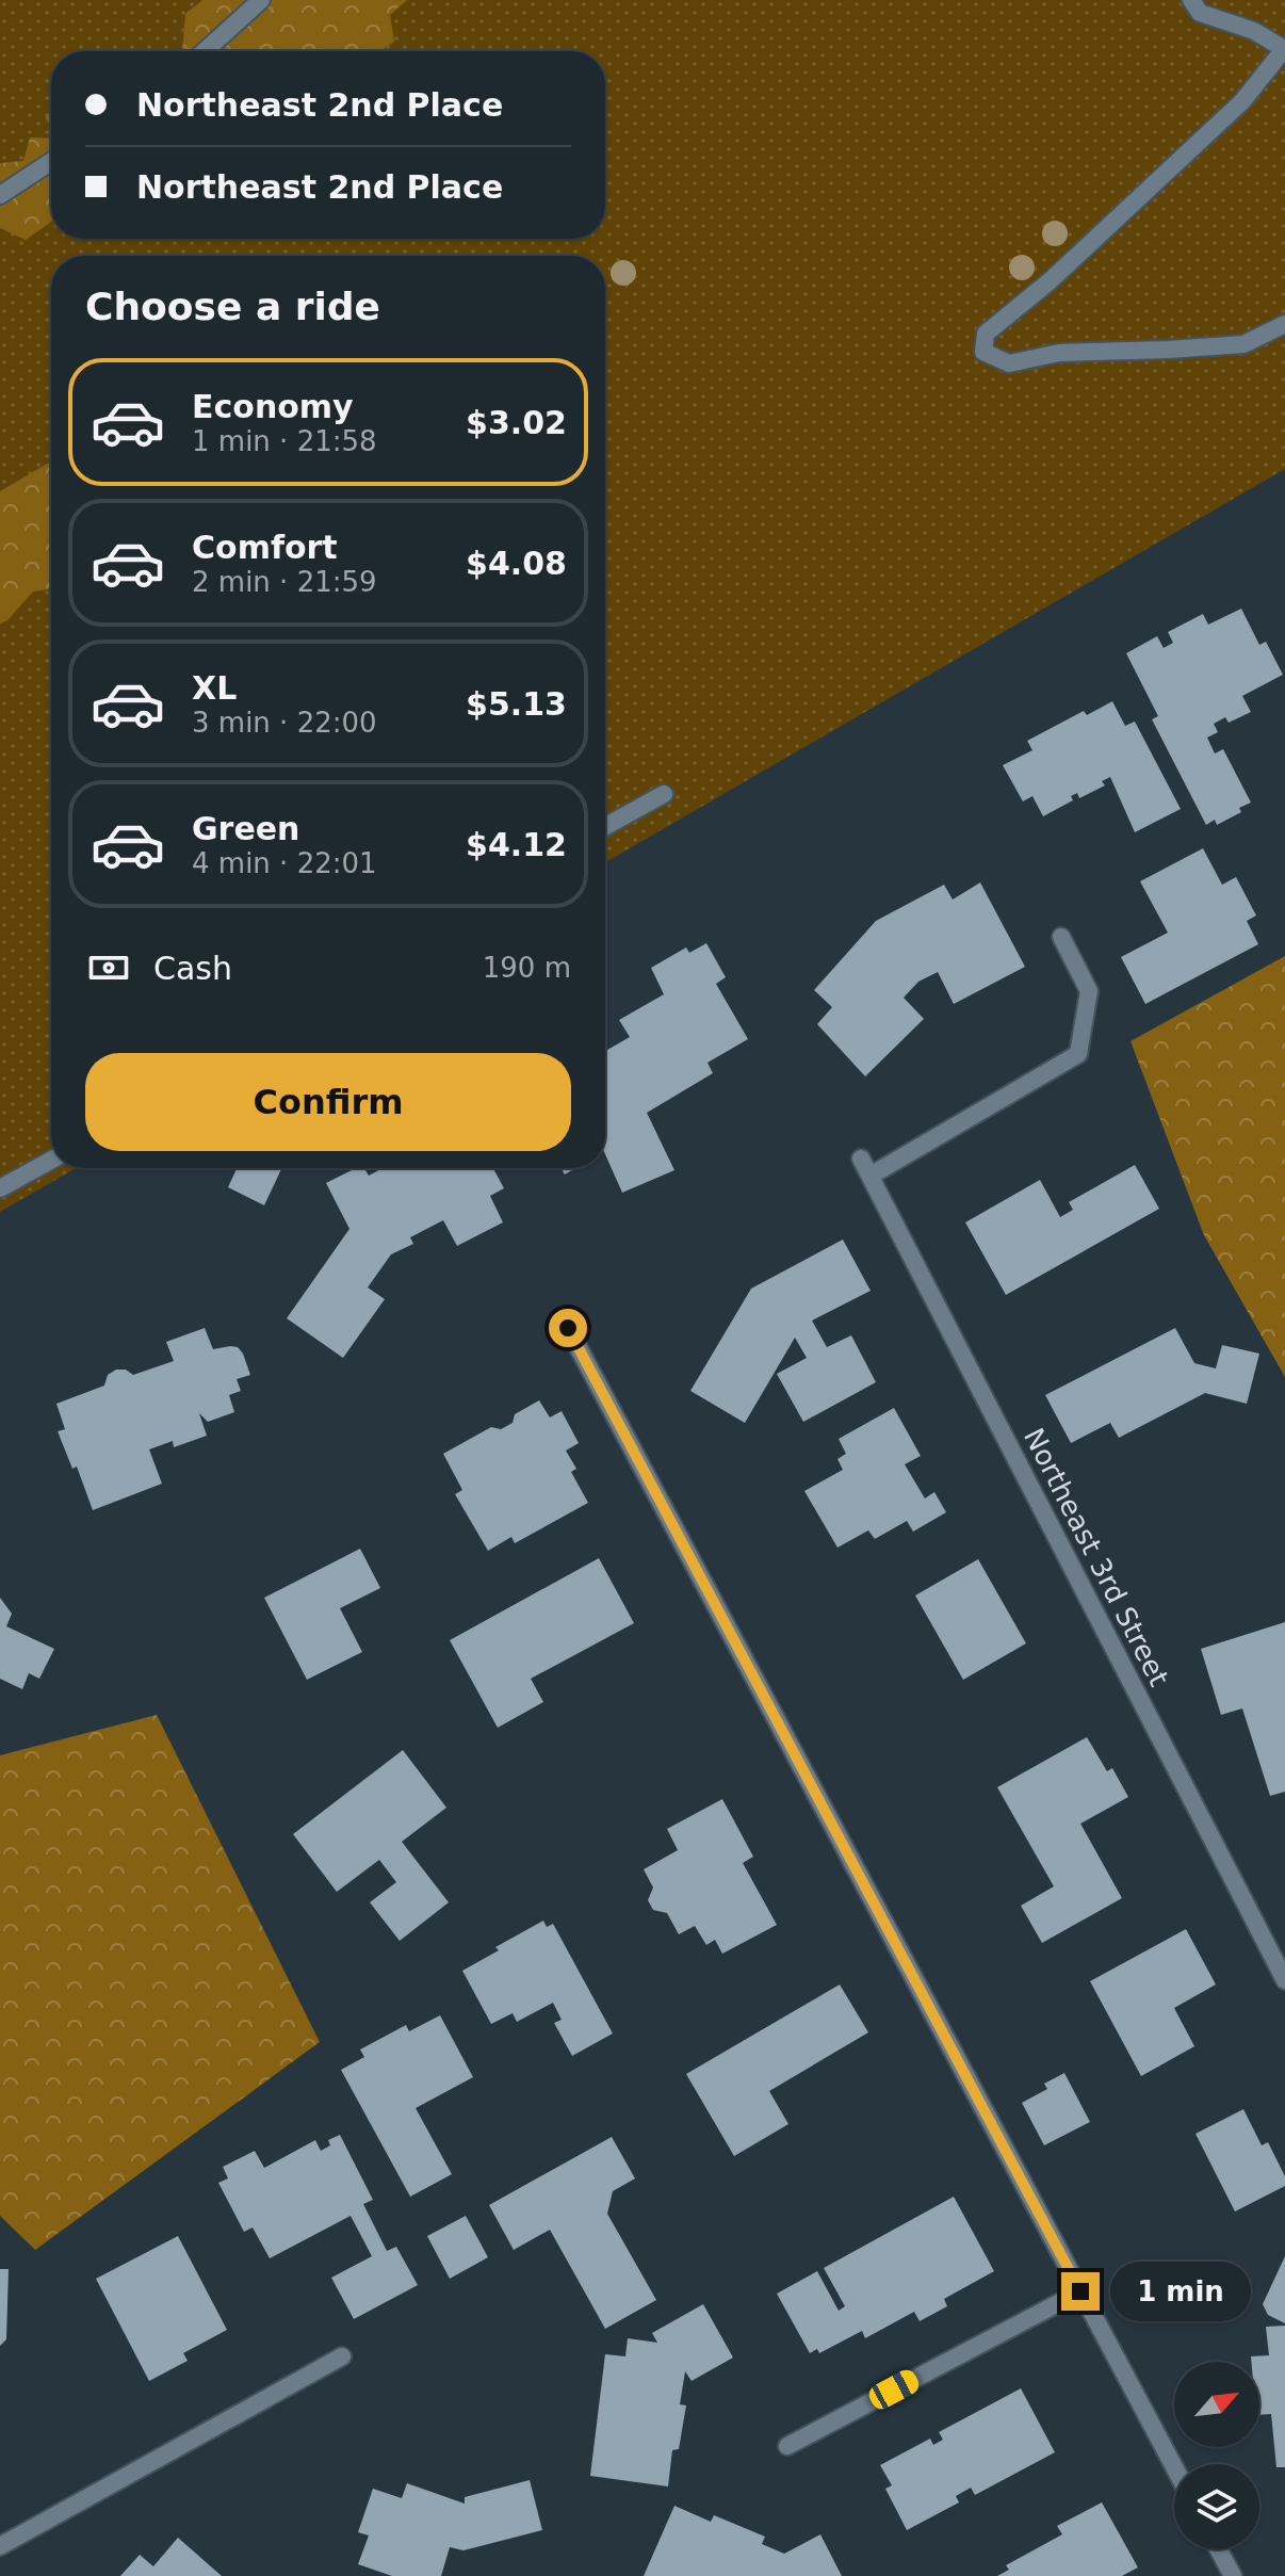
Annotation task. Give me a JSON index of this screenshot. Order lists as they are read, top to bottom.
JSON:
{
  "streets": {
    "street": ["Northeast 3rd Street"]
  },
  "north": "top right",
  "page": {
    "banner": ["Northeast 2nd Place", "Northeast 2nd Place"],
    "heading": "Choose a ride",
    "list": [
      {
        "name": "Economy",
        "note": "1 min · 21:58",
        "value": "$3.02"
      },
      {
        "name": "Comfort",
        "note": "2 min · 21:59",
        "value": "$4.08"
      },
      {
        "name": "XL",
        "note": "3 min · 22:00",
        "value": "$5.13"
      },
      {
        "name": "Green",
        "note": "4 min · 22:01",
        "value": "$4.12"
      }
    ],
    "pay": ["Cash", "190 m"],
    "buttons": "Confirm",
    "bubble": "1 min"
  }
}
